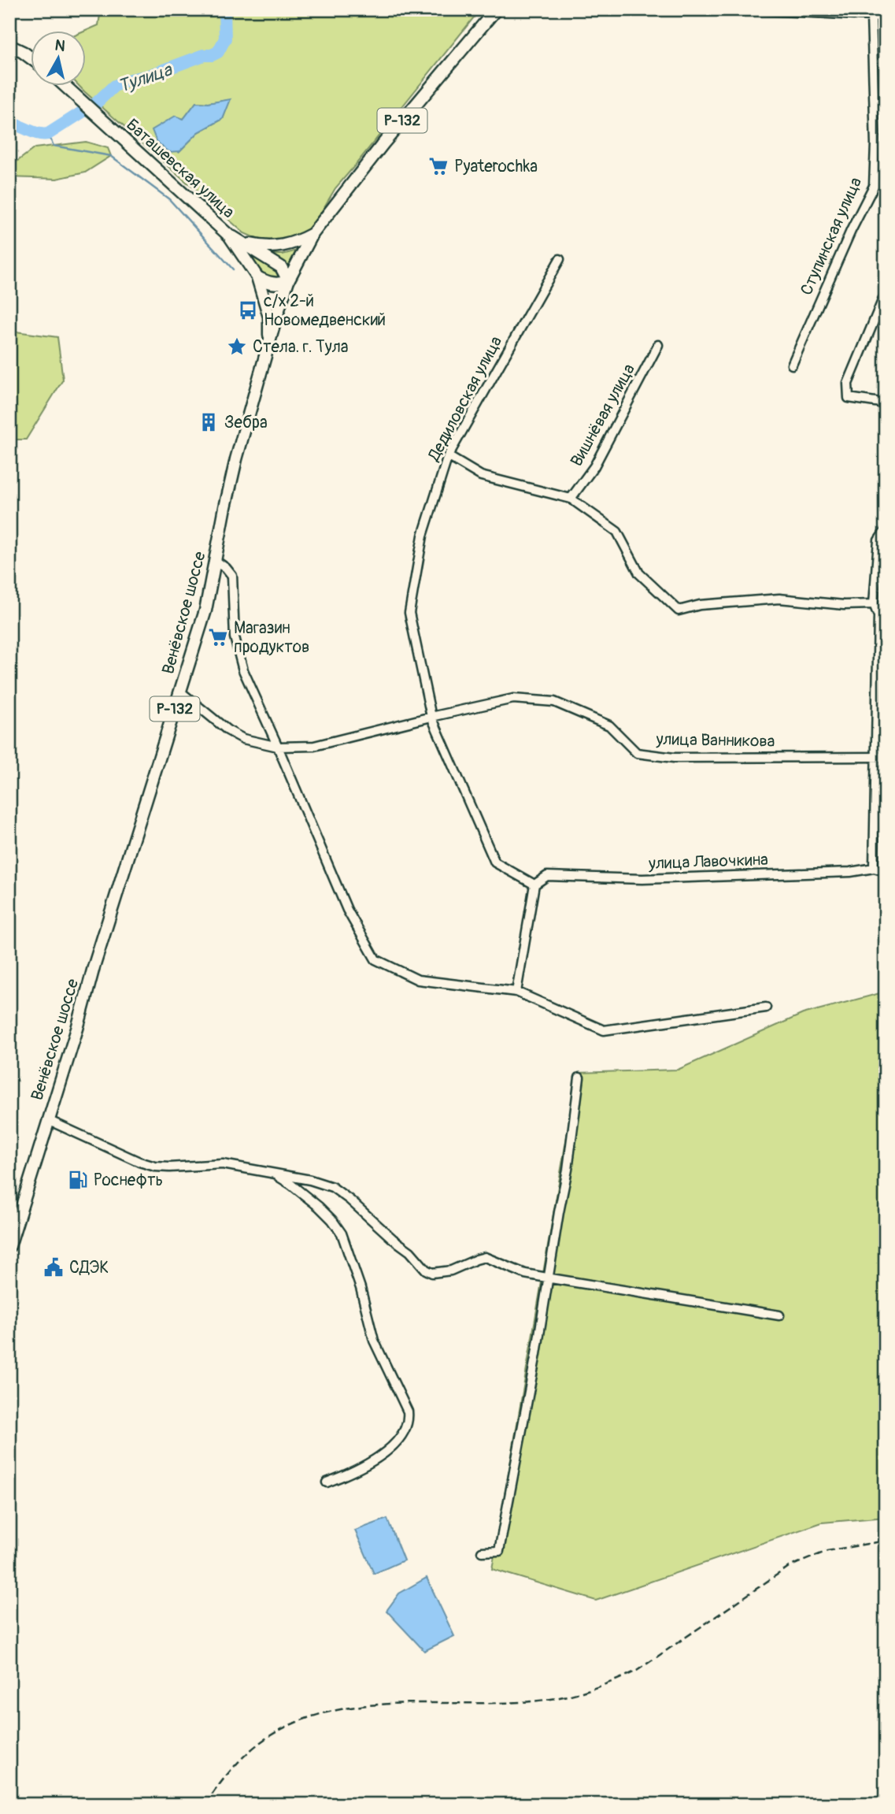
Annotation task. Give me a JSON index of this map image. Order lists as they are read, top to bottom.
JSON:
{
  "streets": {
    "main road": ["Р-132", "Баташевская улица", "Венёвское шоссе"],
    "street": [
      "Ступинская улица",
      "Дедиловская улица",
      "Вишнёвая улица",
      "улица Ванникова",
      "улица Лавочкина"
    ]
  },
  "crossings": [
    ["Дедиловская улица", "улица Ванникова"],
    ["Дедиловская улица", "улица Лавочкина"],
    ["Венёвское шоссе", "улица Ванникова"]
  ],
  "water": ["Тулица"],
  "places": {
    "supermarket": ["Pyaterochka", "Магазин продуктов"],
    "bus stop": ["с/х 2-й Новомедвенский"],
    "place": ["Стела. г. Тула"],
    "building": ["Зебра"],
    "fuel station": ["Роснефть"],
    "public building": ["СДЭК"]
  },
  "north": "top"
}
